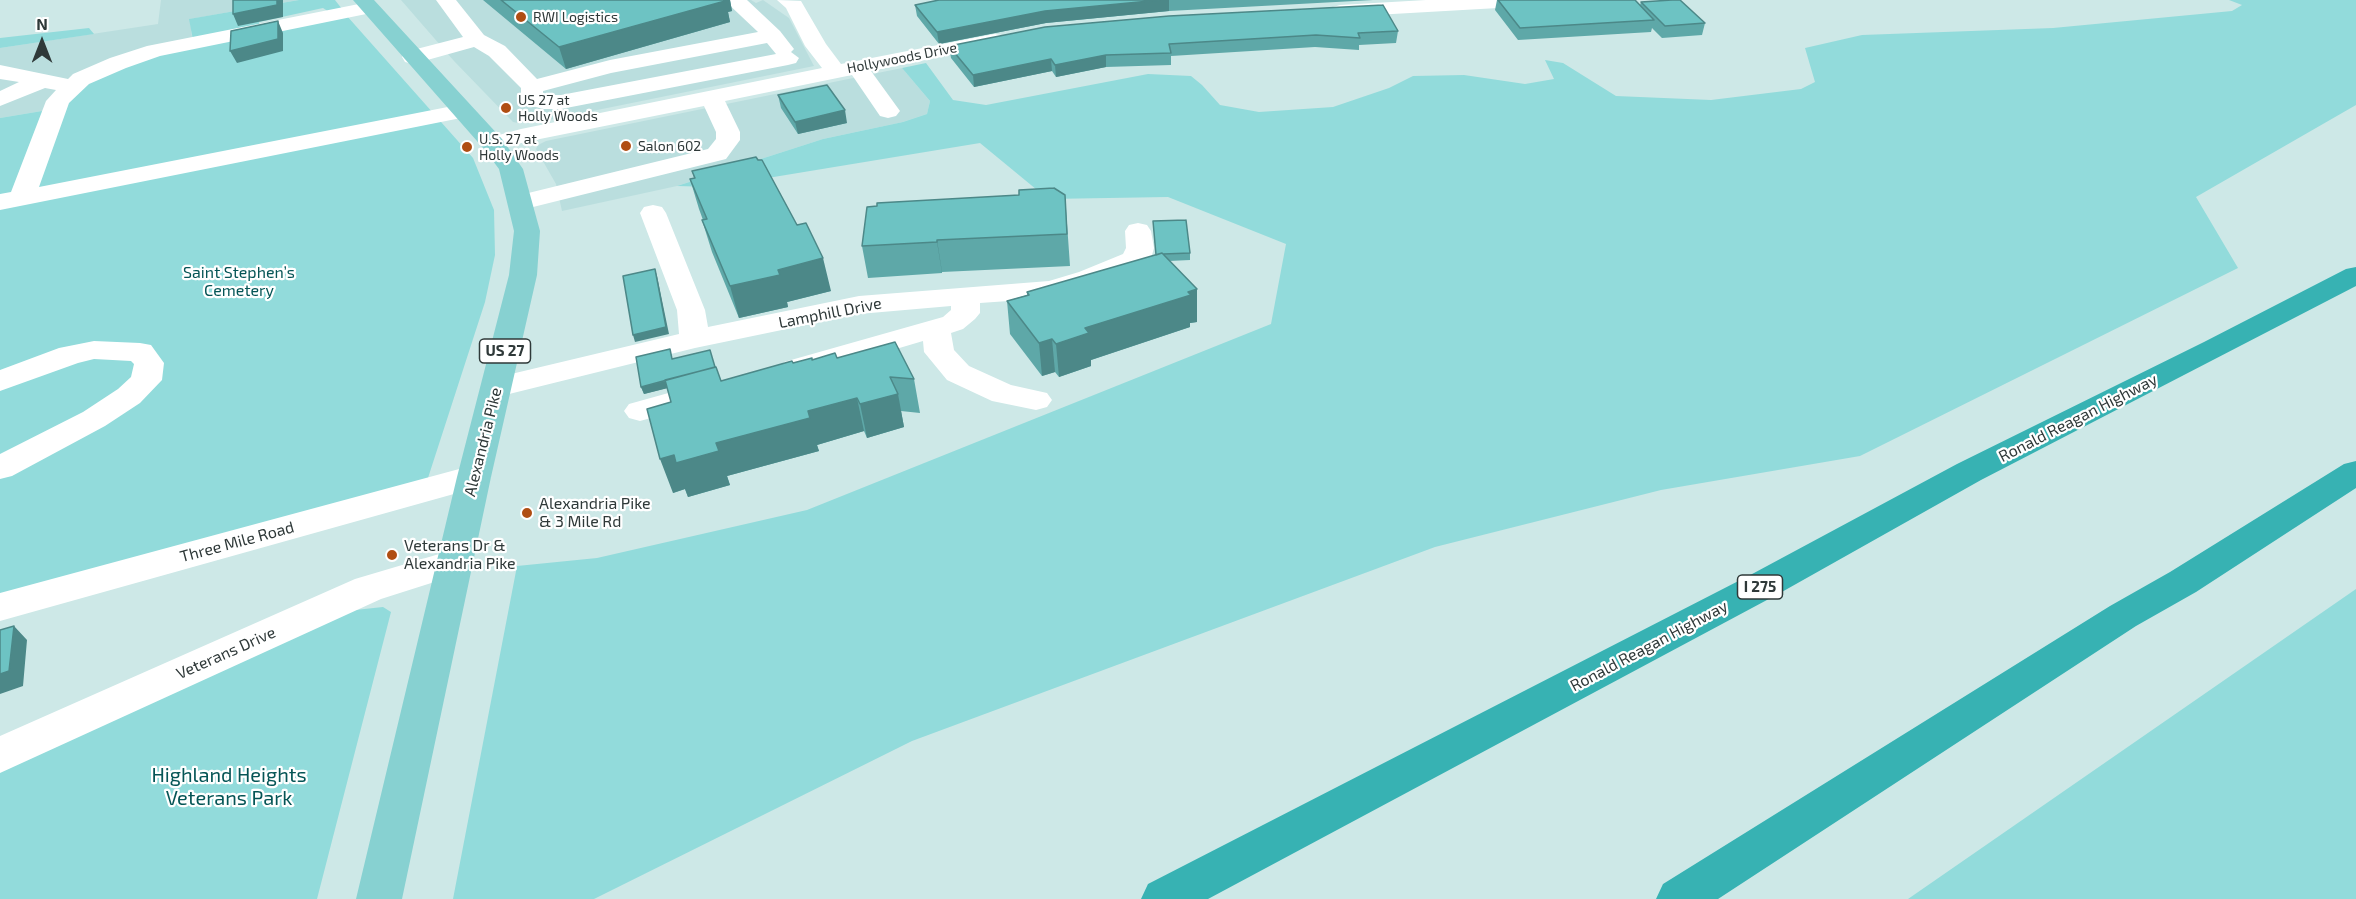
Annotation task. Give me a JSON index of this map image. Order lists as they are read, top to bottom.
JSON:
{
  "streets": {
    "highway": ["Ronald Reagan Highway", "I 275"],
    "main road": ["US 27", "Alexandria Pike"],
    "street": [
      "Hollywoods Drive",
      "Lamphill Drive",
      "Three Mile Road",
      "Veterans Drive"
    ]
  },
  "crossings": [
    ["Hollywoods Drive", "Alexandria Pike"],
    ["Lamphill Drive", "Alexandria Pike"],
    ["Alexandria Pike", "Three Mile Road"],
    ["Alexandria Pike", "Veterans Drive"]
  ],
  "parks": ["Saint Stephen’s Cemetery", "Highland Heights Veterans Park"],
  "places": [
    "RWI Logistics",
    "US 27 at Holly Woods",
    "Salon 602",
    "U.S. 27 at Holly Woods",
    "Alexandria Pike & 3 Mile Rd",
    "Veterans Dr & Alexandria Pike"
  ],
  "north": "top"
}
